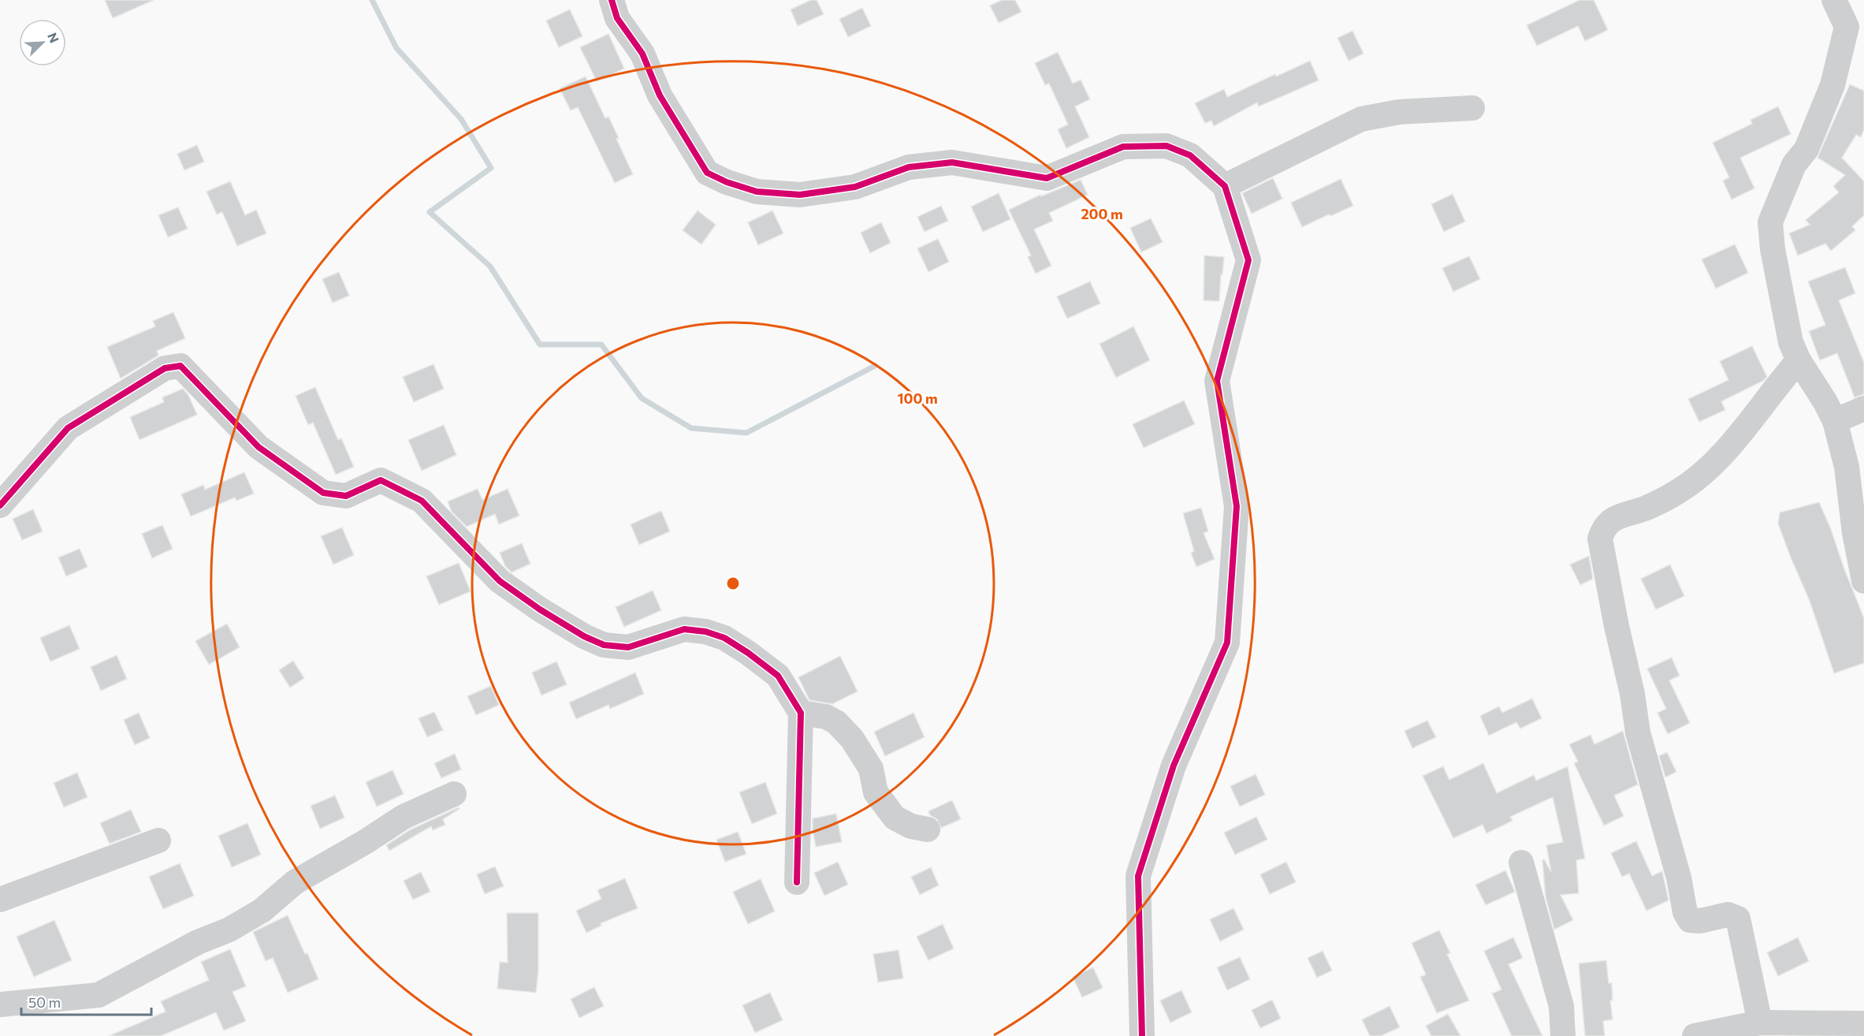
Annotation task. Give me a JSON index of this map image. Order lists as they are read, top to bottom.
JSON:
{
  "scale_bar": "50 m",
  "north": "top right",
  "rings": ["200 m", "100 m"]
}
